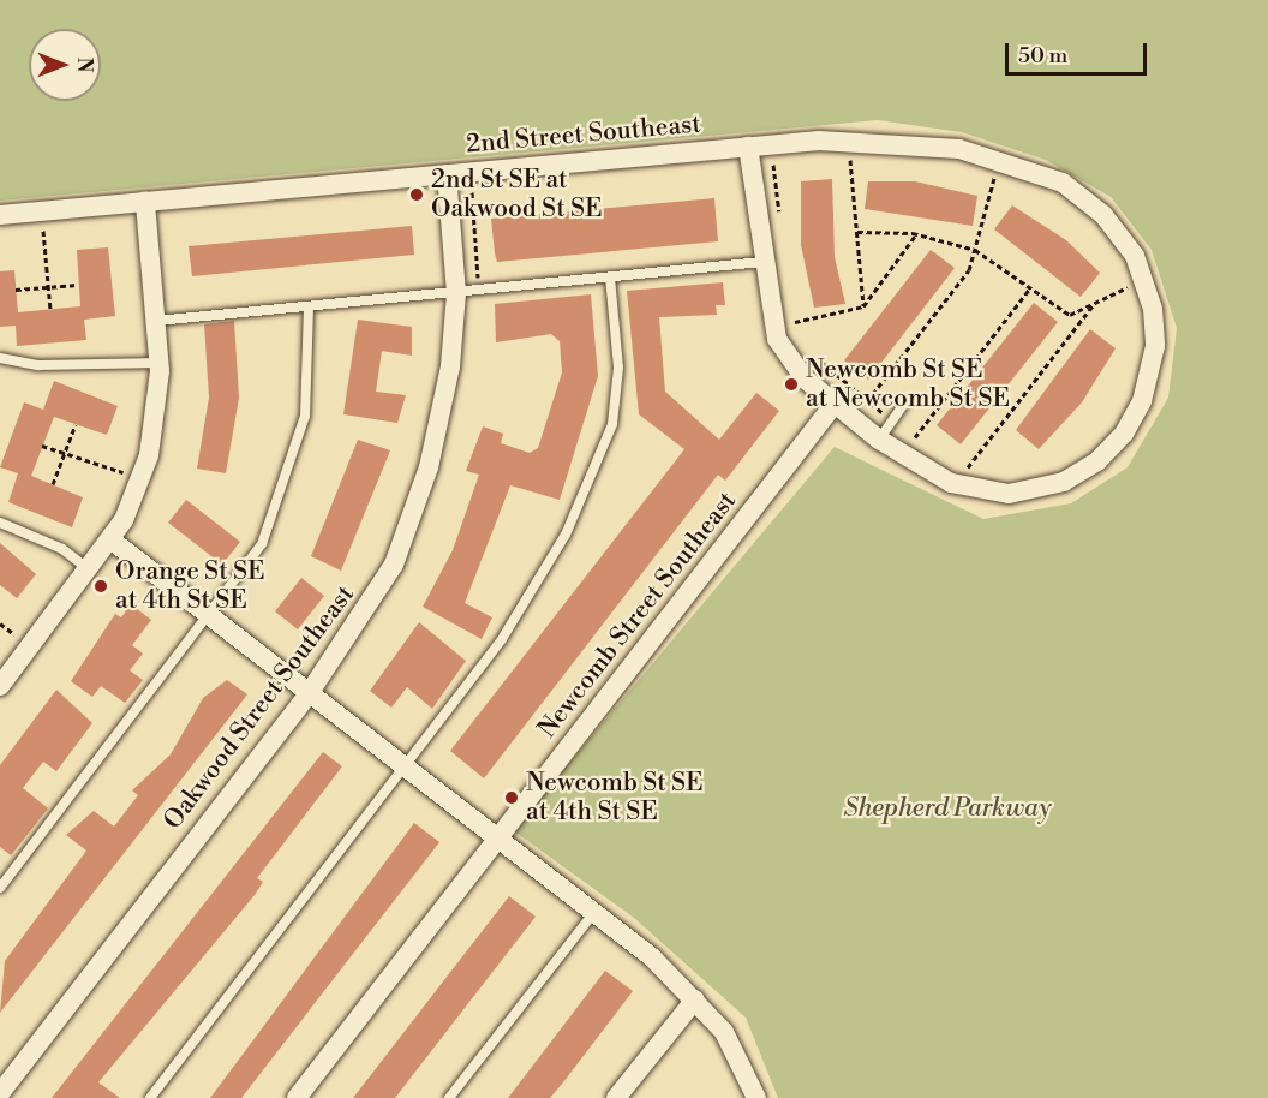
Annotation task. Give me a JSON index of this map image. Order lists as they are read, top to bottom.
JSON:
{
  "streets": {
    "street": ["2nd Street Southeast", "Newcomb Street Southeast", "Oakwood Street Southeast"]
  },
  "crossings": [
    ["2nd Street Southeast", "Oakwood Street Southeast"]
  ],
  "parks": ["Shepherd Parkway"],
  "places": [
    "2nd St SE at Oakwood St SE",
    "Newcomb St SE at Newcomb St SE",
    "Orange St SE at 4th St SE",
    "Newcomb St SE at 4th St SE"
  ],
  "scale_bar": "50 m",
  "north": "right"
}
